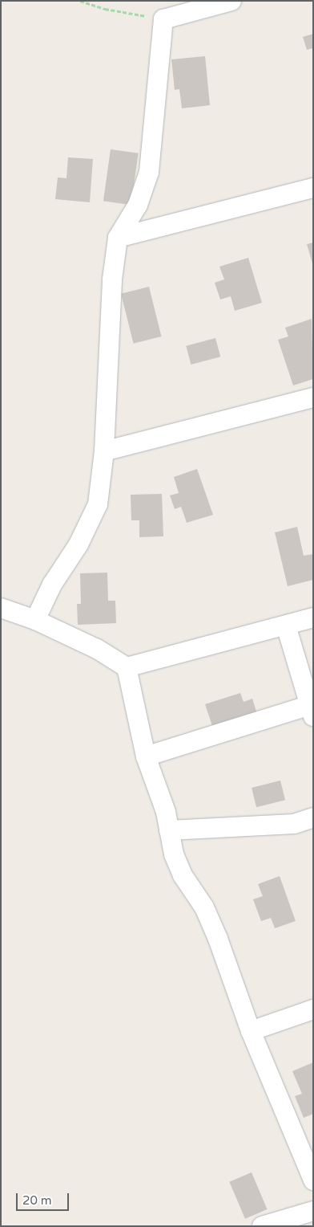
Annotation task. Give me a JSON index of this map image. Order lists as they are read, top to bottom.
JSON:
{
  "scale_bar": "20 m"
}
